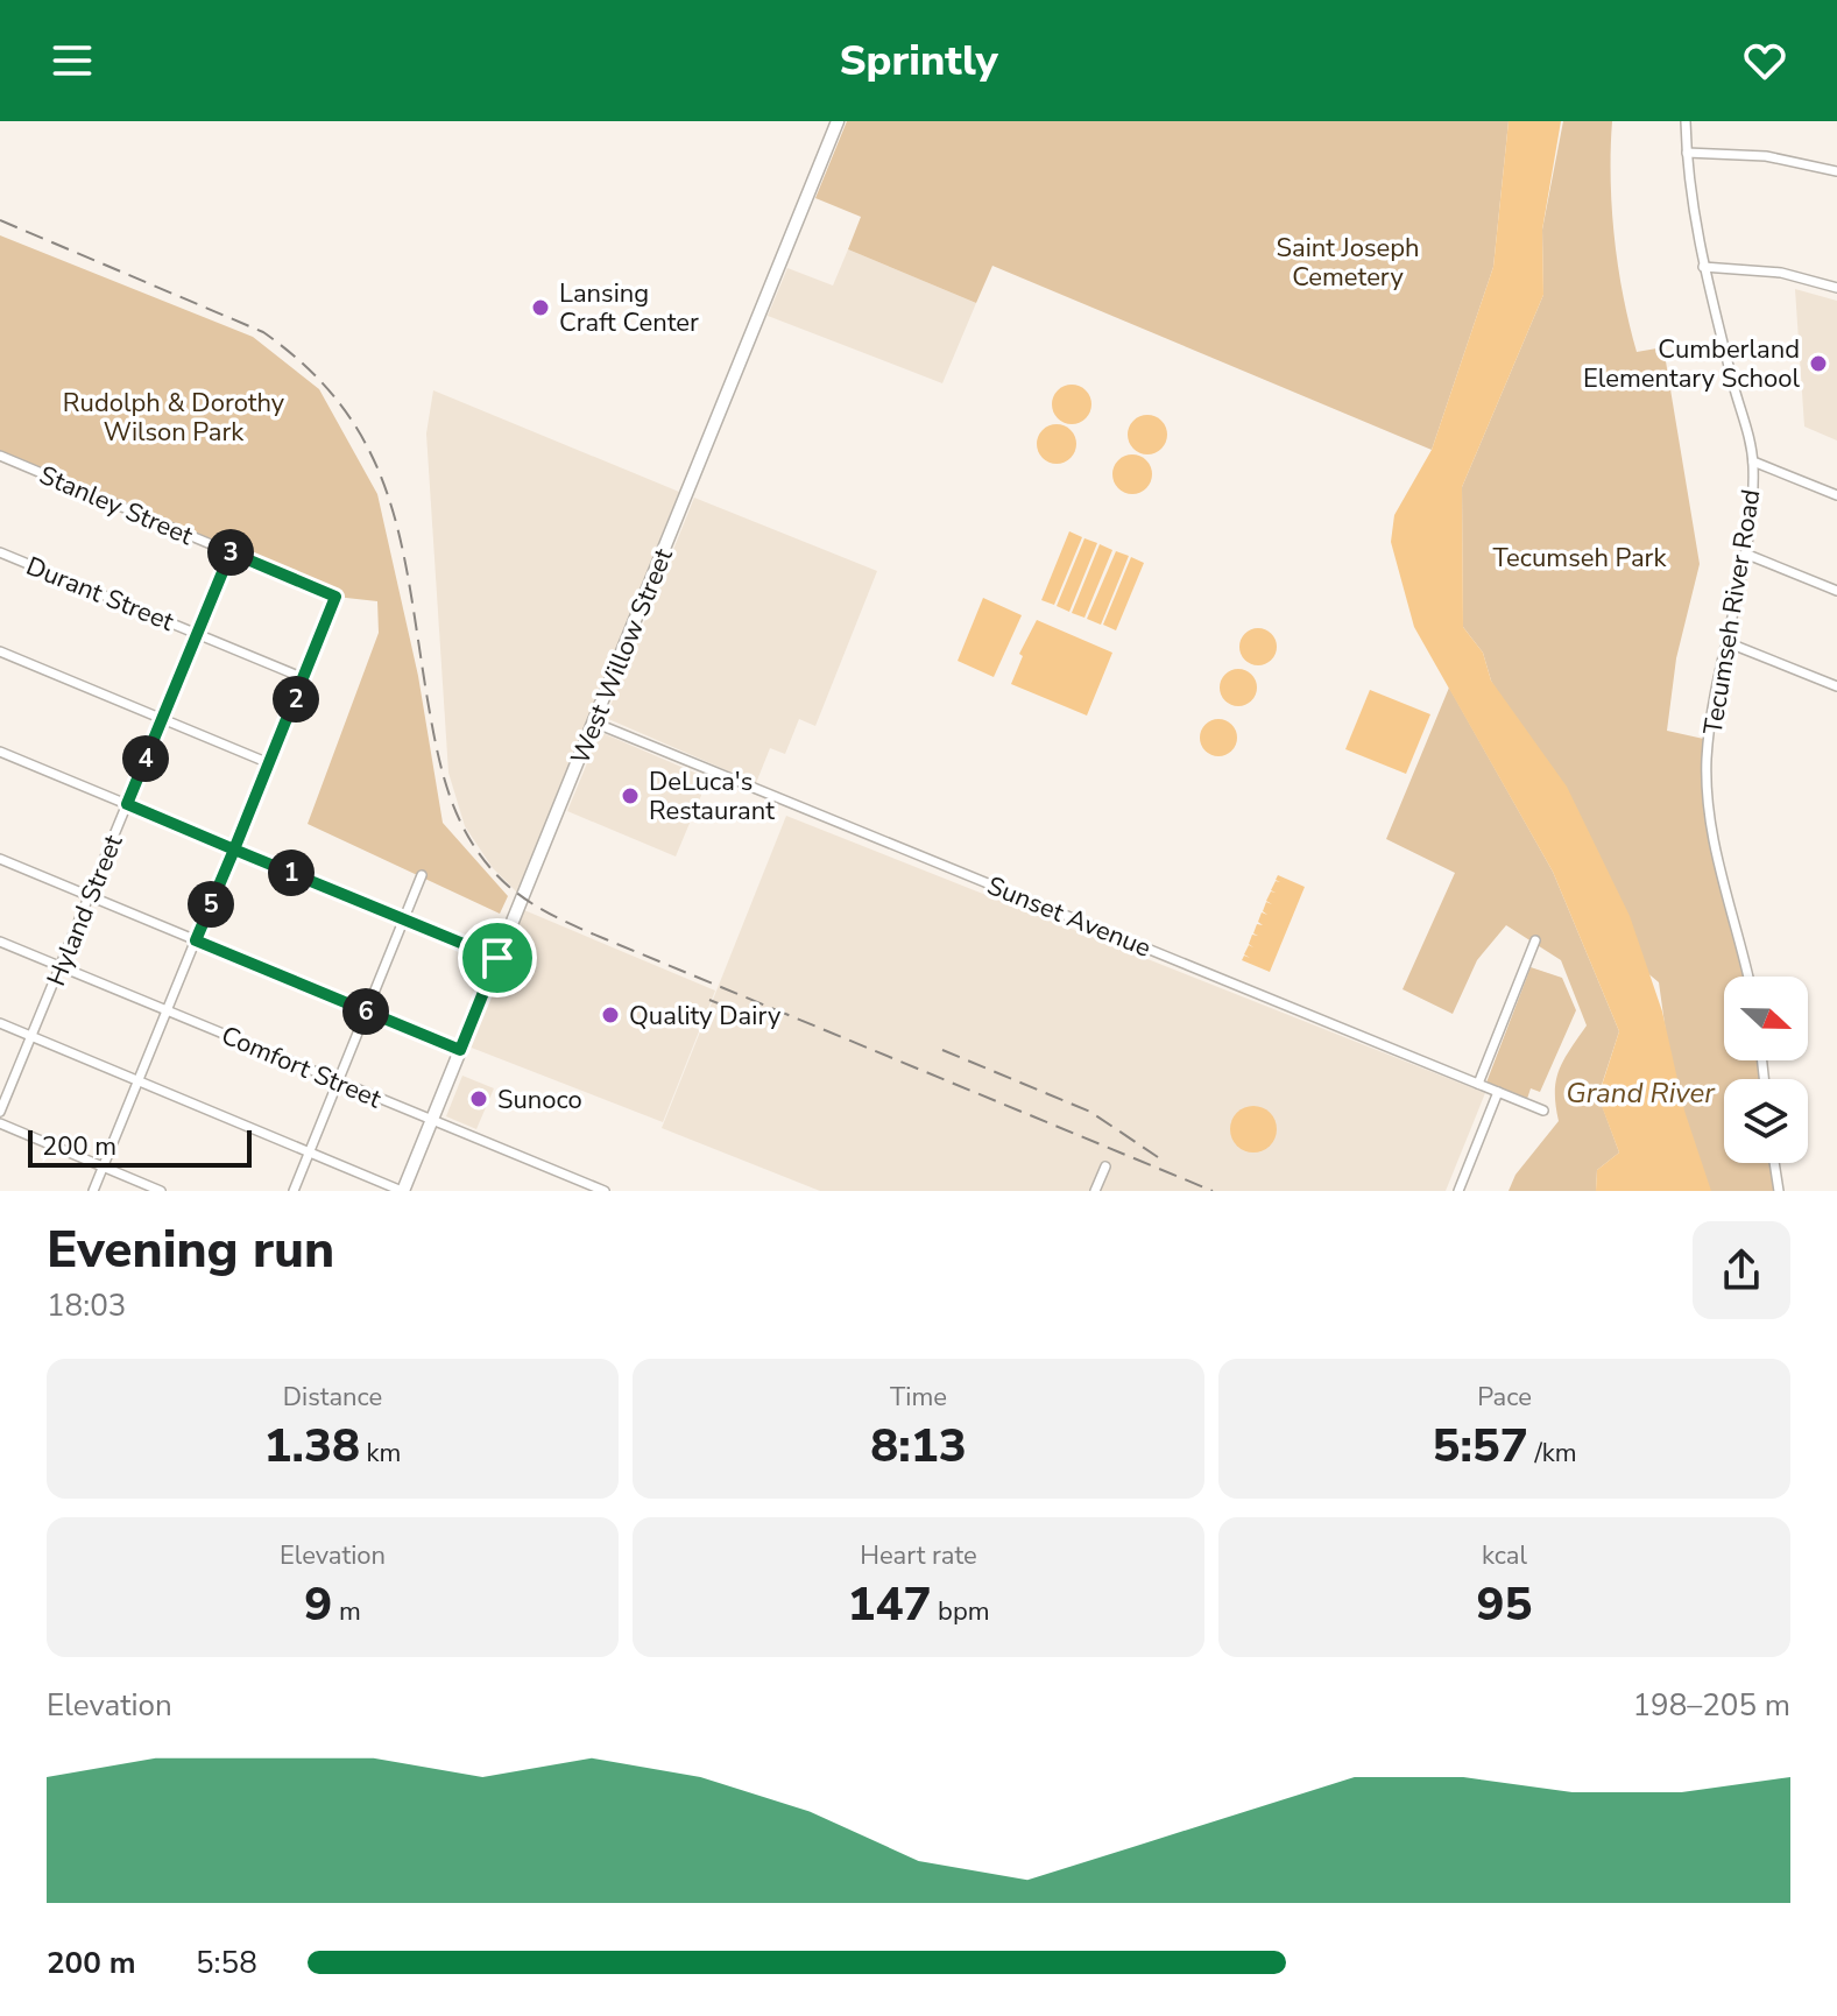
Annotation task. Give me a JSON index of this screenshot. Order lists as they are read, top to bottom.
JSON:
{
  "streets": {
    "street": [
      "Stanley Street",
      "Durant Street",
      "Tecumseh River Road",
      "West Willow Street",
      "Hyland Street",
      "Sunset Avenue",
      "Comfort Street"
    ]
  },
  "crossings": [
    ["Stanley Street", "Durant Street"],
    ["Stanley Street", "Hyland Street"],
    ["Durant Street", "Hyland Street"],
    ["West Willow Street", "Sunset Avenue"],
    ["West Willow Street", "Comfort Street"],
    ["Hyland Street", "Comfort Street"]
  ],
  "water": ["Grand River"],
  "parks": ["Saint Joseph Cemetery", "Rudolph & Dorothy Wilson Park", "Tecumseh Park"],
  "places": [
    "Lansing Craft Center",
    "Cumberland Elementary School",
    "DeLuca's Restaurant",
    "Quality Dairy",
    "Sunoco"
  ],
  "scale_bar": "200 m",
  "north": "right",
  "page": {
    "header": "Sprintly",
    "pins": [
      "3",
      "2",
      "4",
      "1",
      "5",
      "6"
    ],
    "scale": "200 m",
    "heading": ["Evening run", "18:03"],
    "stats": [
      ["Distance", "1.38 km"],
      ["Time", "8:13"],
      ["Pace", "5:57 /km"],
      ["Elevation", "9 m"],
      ["Heart rate", "147 bpm"],
      ["kcal", "95"]
    ],
    "chart": ["Elevation", "198–205 m"],
    "list": [
      {
        "name": "200 m",
        "note": "5:58"
      }
    ]
  }
}
